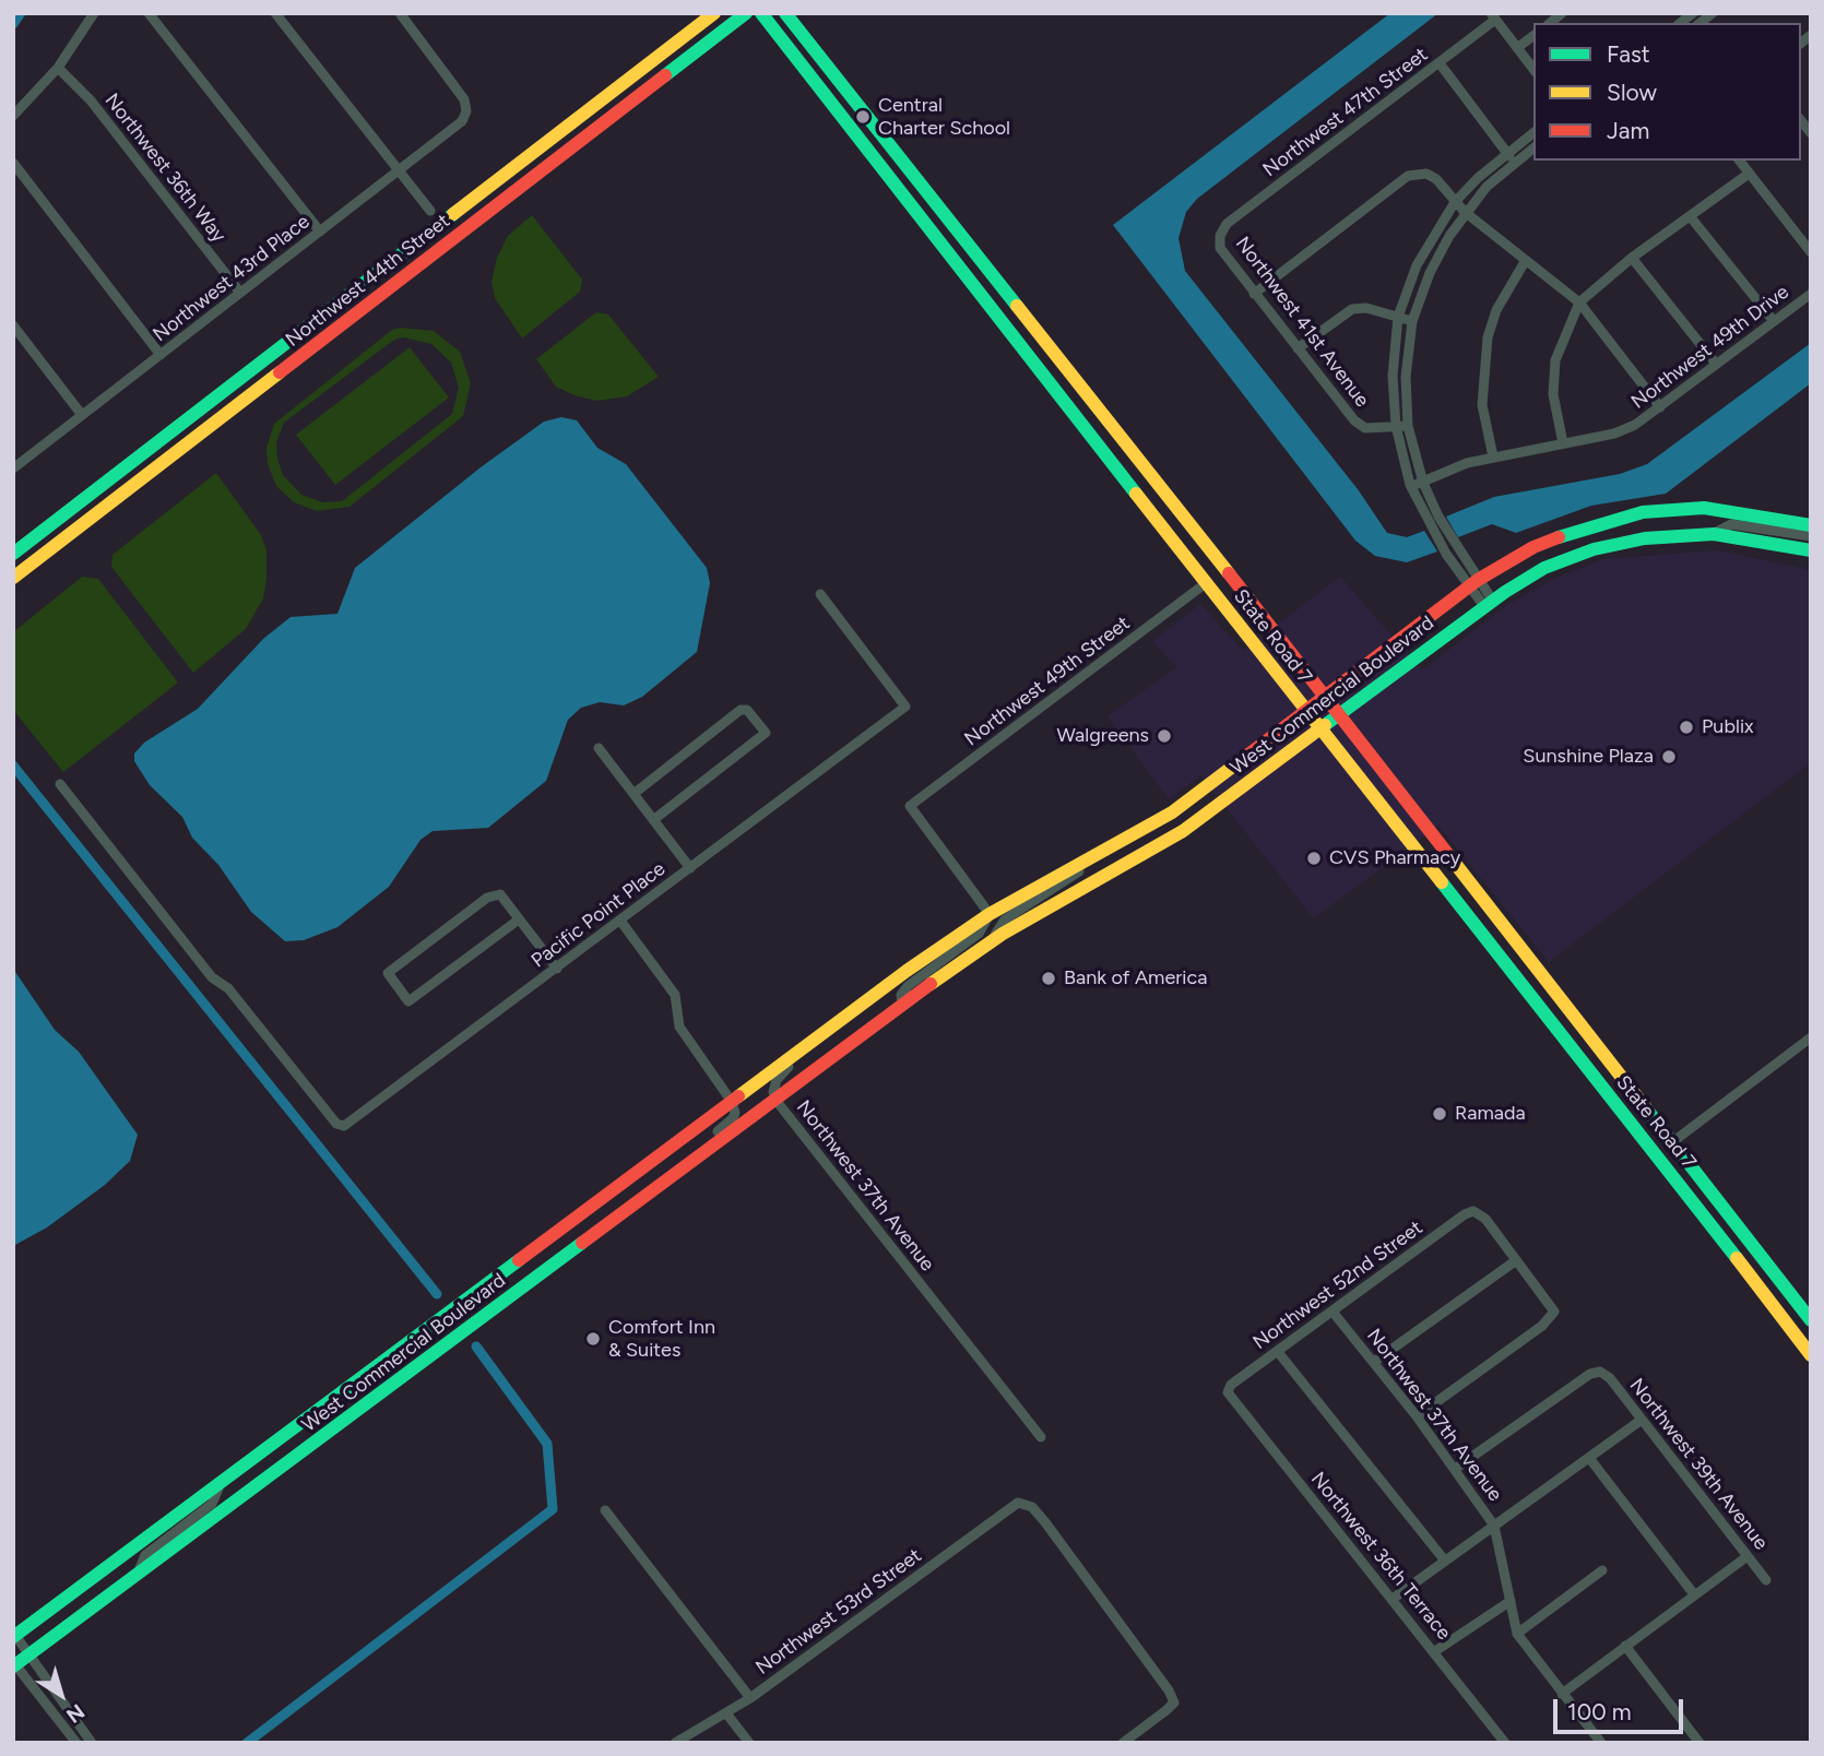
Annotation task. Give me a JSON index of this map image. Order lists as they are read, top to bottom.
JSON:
{
  "streets": {
    "main road": ["Northwest 44th Street", "State Road 7", "West Commercial Boulevard"],
    "street": [
      "Northwest 47th Street",
      "Northwest 36th Way",
      "Northwest 43rd Place",
      "Northwest 41st Avenue",
      "Northwest 49th Drive",
      "Northwest 49th Street",
      "Pacific Point Place",
      "Northwest 37th Avenue",
      "Northwest 52nd Street",
      "Northwest 39th Avenue",
      "Northwest 36th Terrace",
      "Northwest 53rd Street"
    ]
  },
  "crossings": [
    ["Northwest 47th Street", "Northwest 41st Avenue"],
    ["Northwest 36th Way", "Northwest 43rd Place"],
    ["State Road 7", "Northwest 49th Street"],
    ["State Road 7", "West Commercial Boulevard"],
    ["Northwest 49th Street", "West Commercial Boulevard"],
    ["West Commercial Boulevard", "Northwest 37th Avenue"],
    ["Northwest 37th Avenue", "Northwest 52nd Street"],
    ["Northwest 37th Avenue", "Northwest 39th Avenue"],
    ["Northwest 52nd Street", "Northwest 36th Terrace"]
  ],
  "places": [
    "Central Charter School",
    "Publix",
    "Walgreens",
    "Sunshine Plaza",
    "CVS Pharmacy",
    "Bank of America",
    "Ramada",
    "Comfort Inn & Suites"
  ],
  "legend": ["Fast", "Slow", "Jam"],
  "scale_bar": "100 m",
  "north": "bottom right"
}
